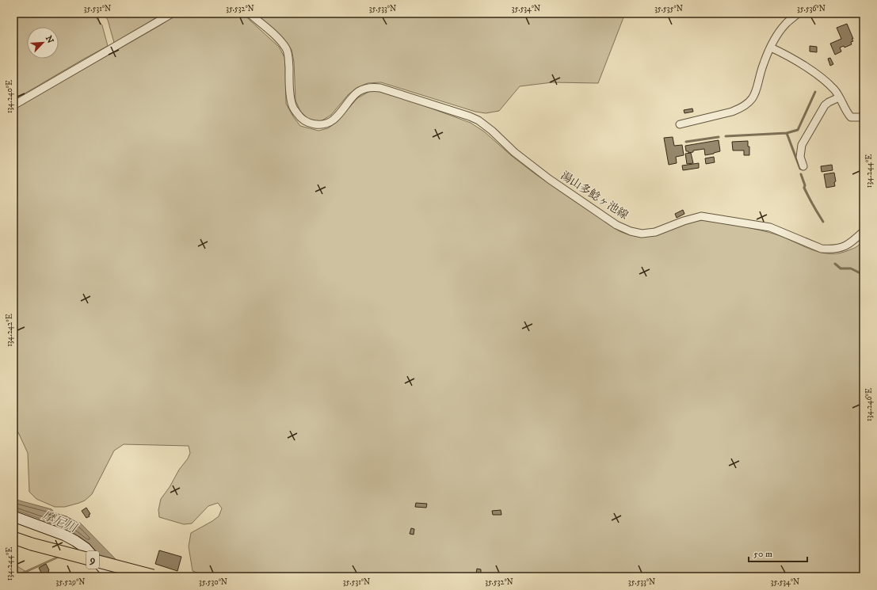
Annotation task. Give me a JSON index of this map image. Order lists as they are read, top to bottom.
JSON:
{
  "streets": {
    "highway": ["9"],
    "street": ["湯山多鯰ヶ池線"]
  },
  "water": ["摩尼川"],
  "scale_bar": "50 m",
  "north": "top right",
  "coordinates": [
    "35.531°N",
    "35.532°N",
    "35.533°N",
    "35.534°N",
    "35.535°N",
    "35.536°N",
    "134.240°E",
    "134.244°E",
    "134.242°E",
    "134.246°E",
    "35.529°N",
    "35.530°N"
  ]
}
